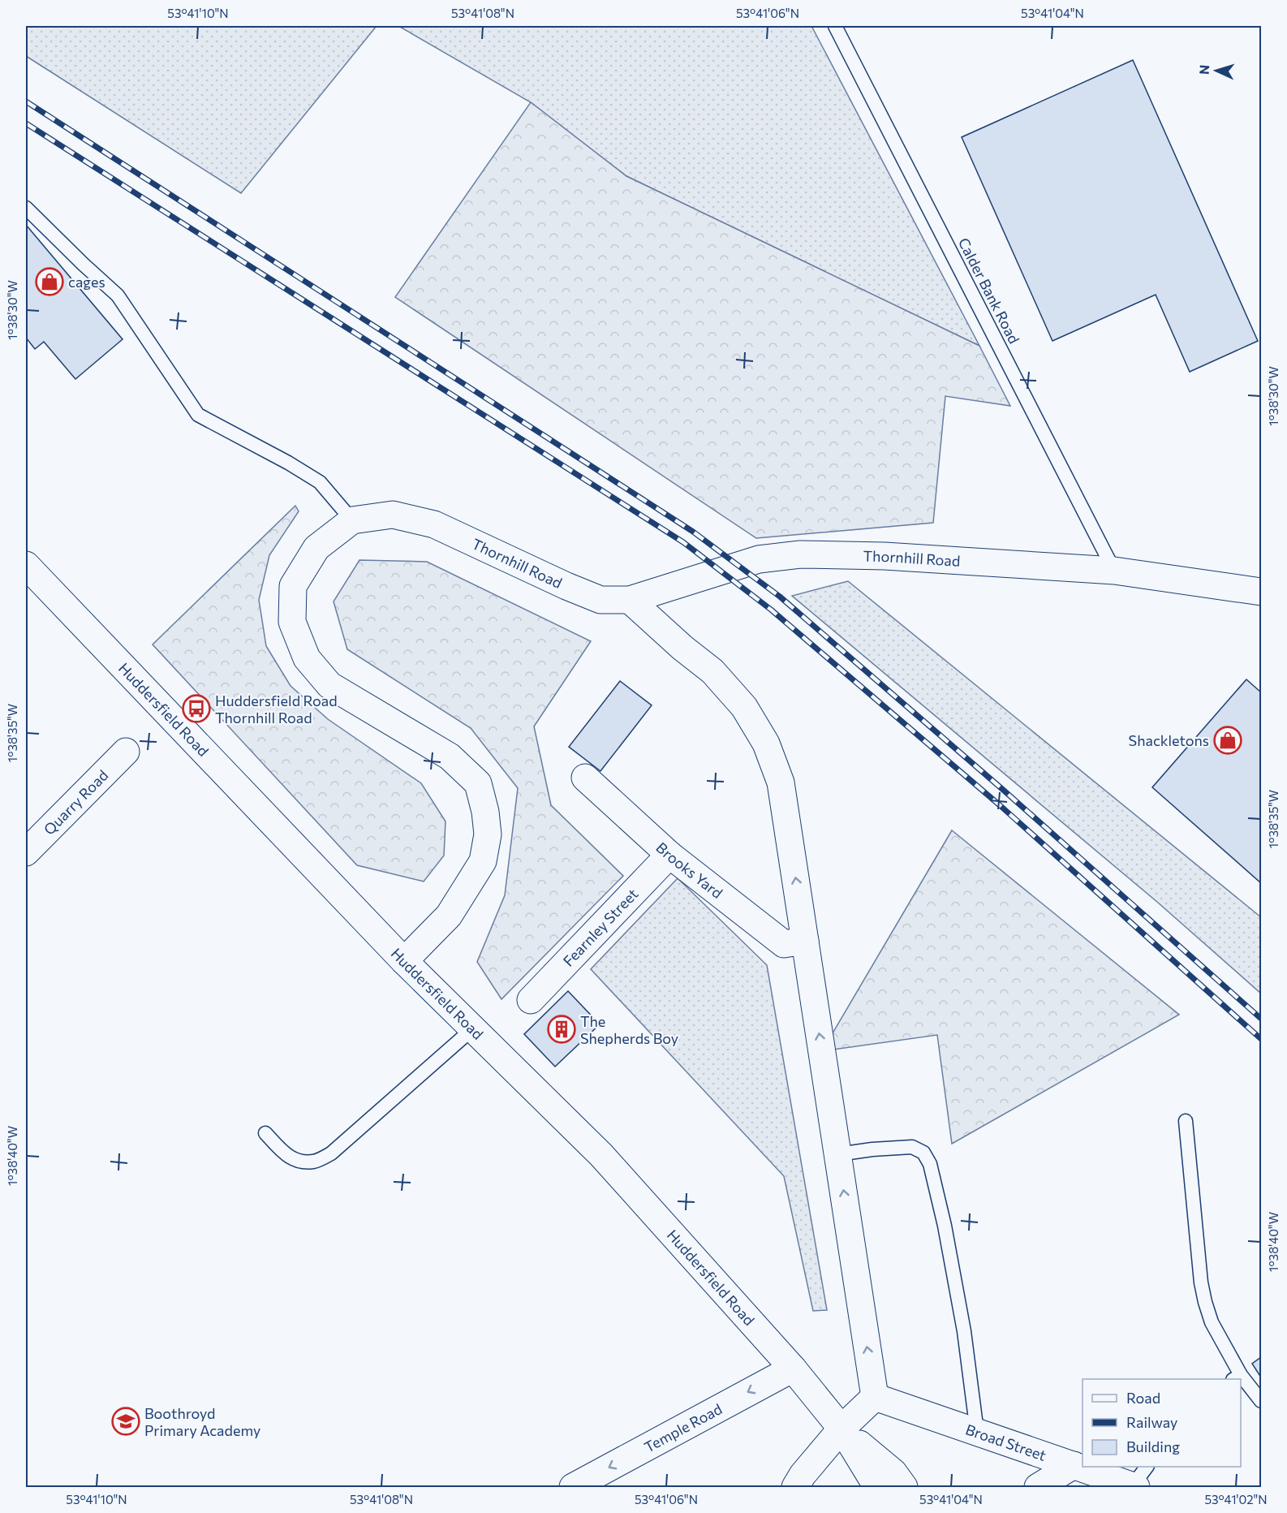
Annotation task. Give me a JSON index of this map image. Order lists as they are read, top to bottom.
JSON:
{
  "streets": {
    "main road": [
      "Thornhill Road",
      "Huddersfield Road",
      "Quarry Road",
      "Brooks Yard",
      "Fearnley Street",
      "Temple Road",
      "Broad Street"
    ],
    "lane": ["Calder Bank Road"]
  },
  "crossings": [
    ["Calder Bank Road", "Thornhill Road"],
    ["Thornhill Road", "Huddersfield Road"],
    ["Huddersfield Road", "Temple Road"],
    ["Brooks Yard", "Fearnley Street"]
  ],
  "one_way": ["Temple Road"],
  "places": {
    "shop": ["cages", "Shackletons"],
    "bus stop": ["Huddersfield Road Thornhill Road"],
    "building": ["The Shepherds Boy"],
    "school or university": ["Boothroyd Primary Academy"]
  },
  "legend": ["Road", "Railway", "Building"],
  "north": "left",
  "coordinates": [
    "53°41'10\"N",
    "53°41'08\"N",
    "53°41'06\"N",
    "53°41'04\"N",
    "1°38'30\"W",
    "1°38'35\"W",
    "1°38'40\"W",
    "53°41'02\"N"
  ]
}
